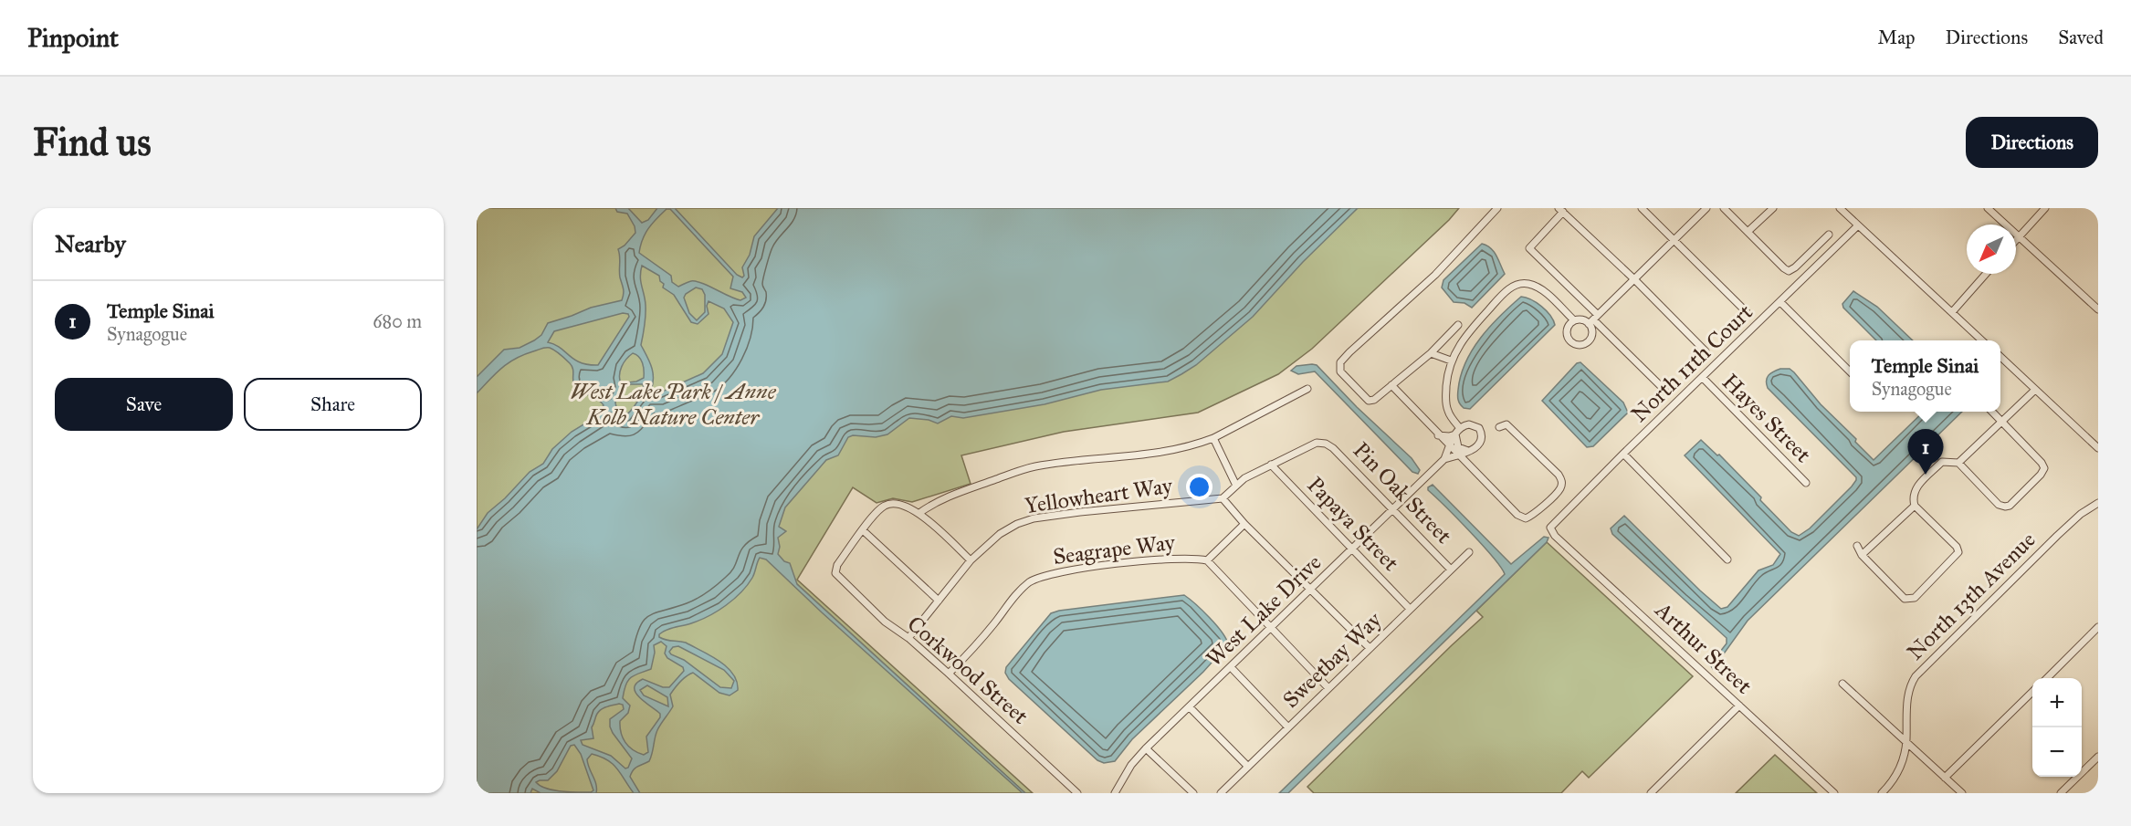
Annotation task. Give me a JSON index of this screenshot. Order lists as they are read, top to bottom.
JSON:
{
  "streets": {
    "street": [
      "North 11th Court",
      "Hayes Street",
      "Pin Oak Street",
      "Yellowheart Way",
      "Papaya Street",
      "Seagrape Way",
      "North 13th Avenue",
      "West Lake Drive",
      "Arthur Street",
      "Sweetbay Way",
      "Corkwood Street"
    ]
  },
  "crossings": [
    ["North 11th Court", "Hayes Street"],
    ["North 11th Court", "Arthur Street"],
    ["Pin Oak Street", "Papaya Street"],
    ["Pin Oak Street", "West Lake Drive"],
    ["Pin Oak Street", "Sweetbay Way"],
    ["Yellowheart Way", "Corkwood Street"],
    ["Papaya Street", "West Lake Drive"],
    ["Papaya Street", "Sweetbay Way"],
    ["Seagrape Way", "Corkwood Street"]
  ],
  "parks": ["West Lake Park / Anne Kolb Nature Center"],
  "north": "bottom left",
  "page": {
    "header": "Pinpoint",
    "nav": ["Map", "Directions", "Saved"],
    "buttons": [
      "Directions",
      ["Save", "Share"]
    ],
    "title": "Find us",
    "heading": "Nearby",
    "list": [
      {
        "mark": "1",
        "name": "Temple Sinai",
        "note": "Synagogue",
        "value": "680 m"
      }
    ],
    "popup": ["Temple Sinai", "Synagogue"],
    "pins": "1",
    "map_buttons": ["+", "−"]
  }
}
